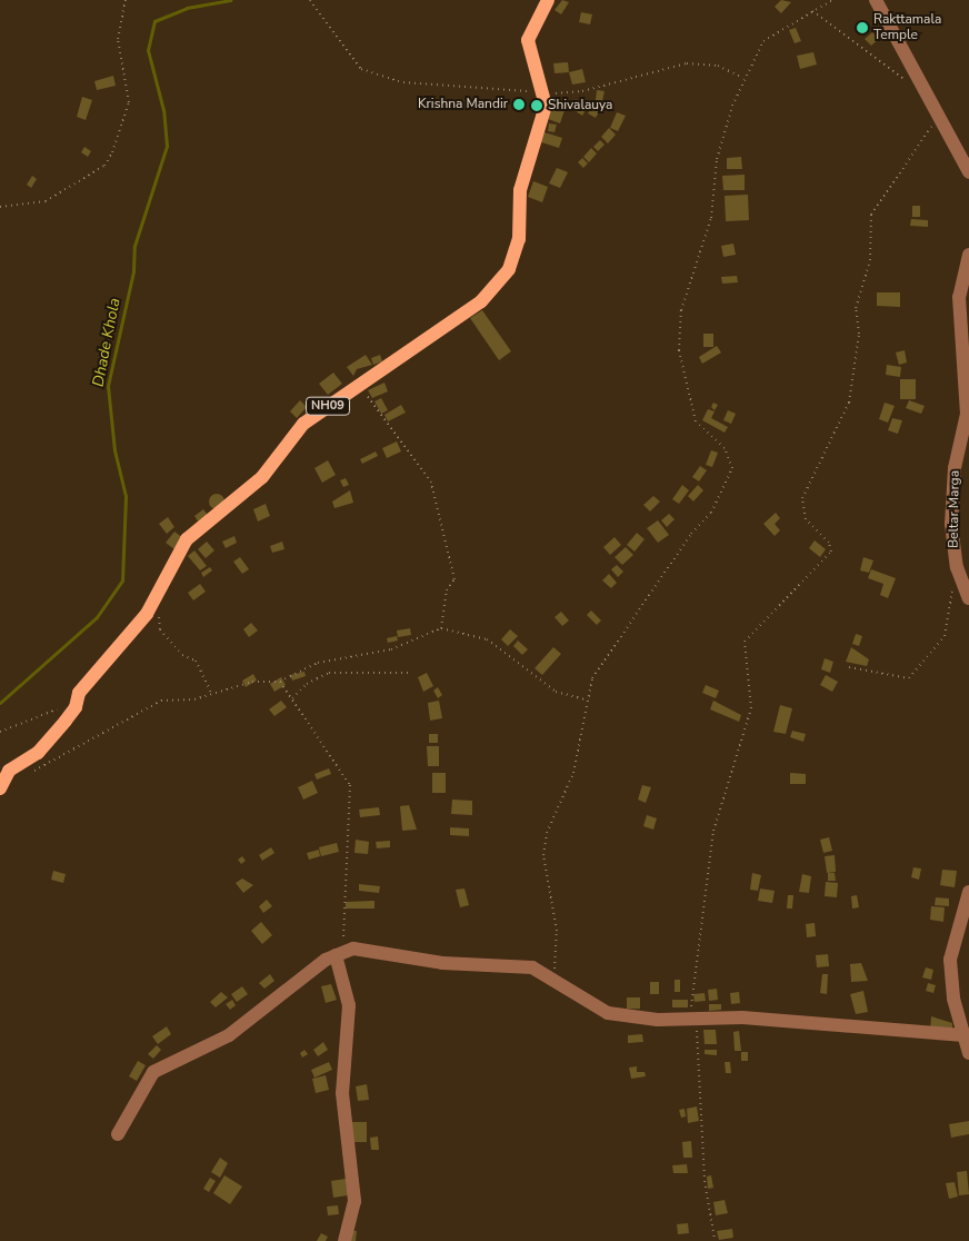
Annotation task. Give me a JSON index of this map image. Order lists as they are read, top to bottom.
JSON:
{
  "streets": {
    "main road": ["NH09"],
    "street": ["Beltar Marga"]
  },
  "water": ["Dhade Khola"],
  "places": ["Rakttamala Temple", "Krishna Mandir", "Shivalauya"]
}
